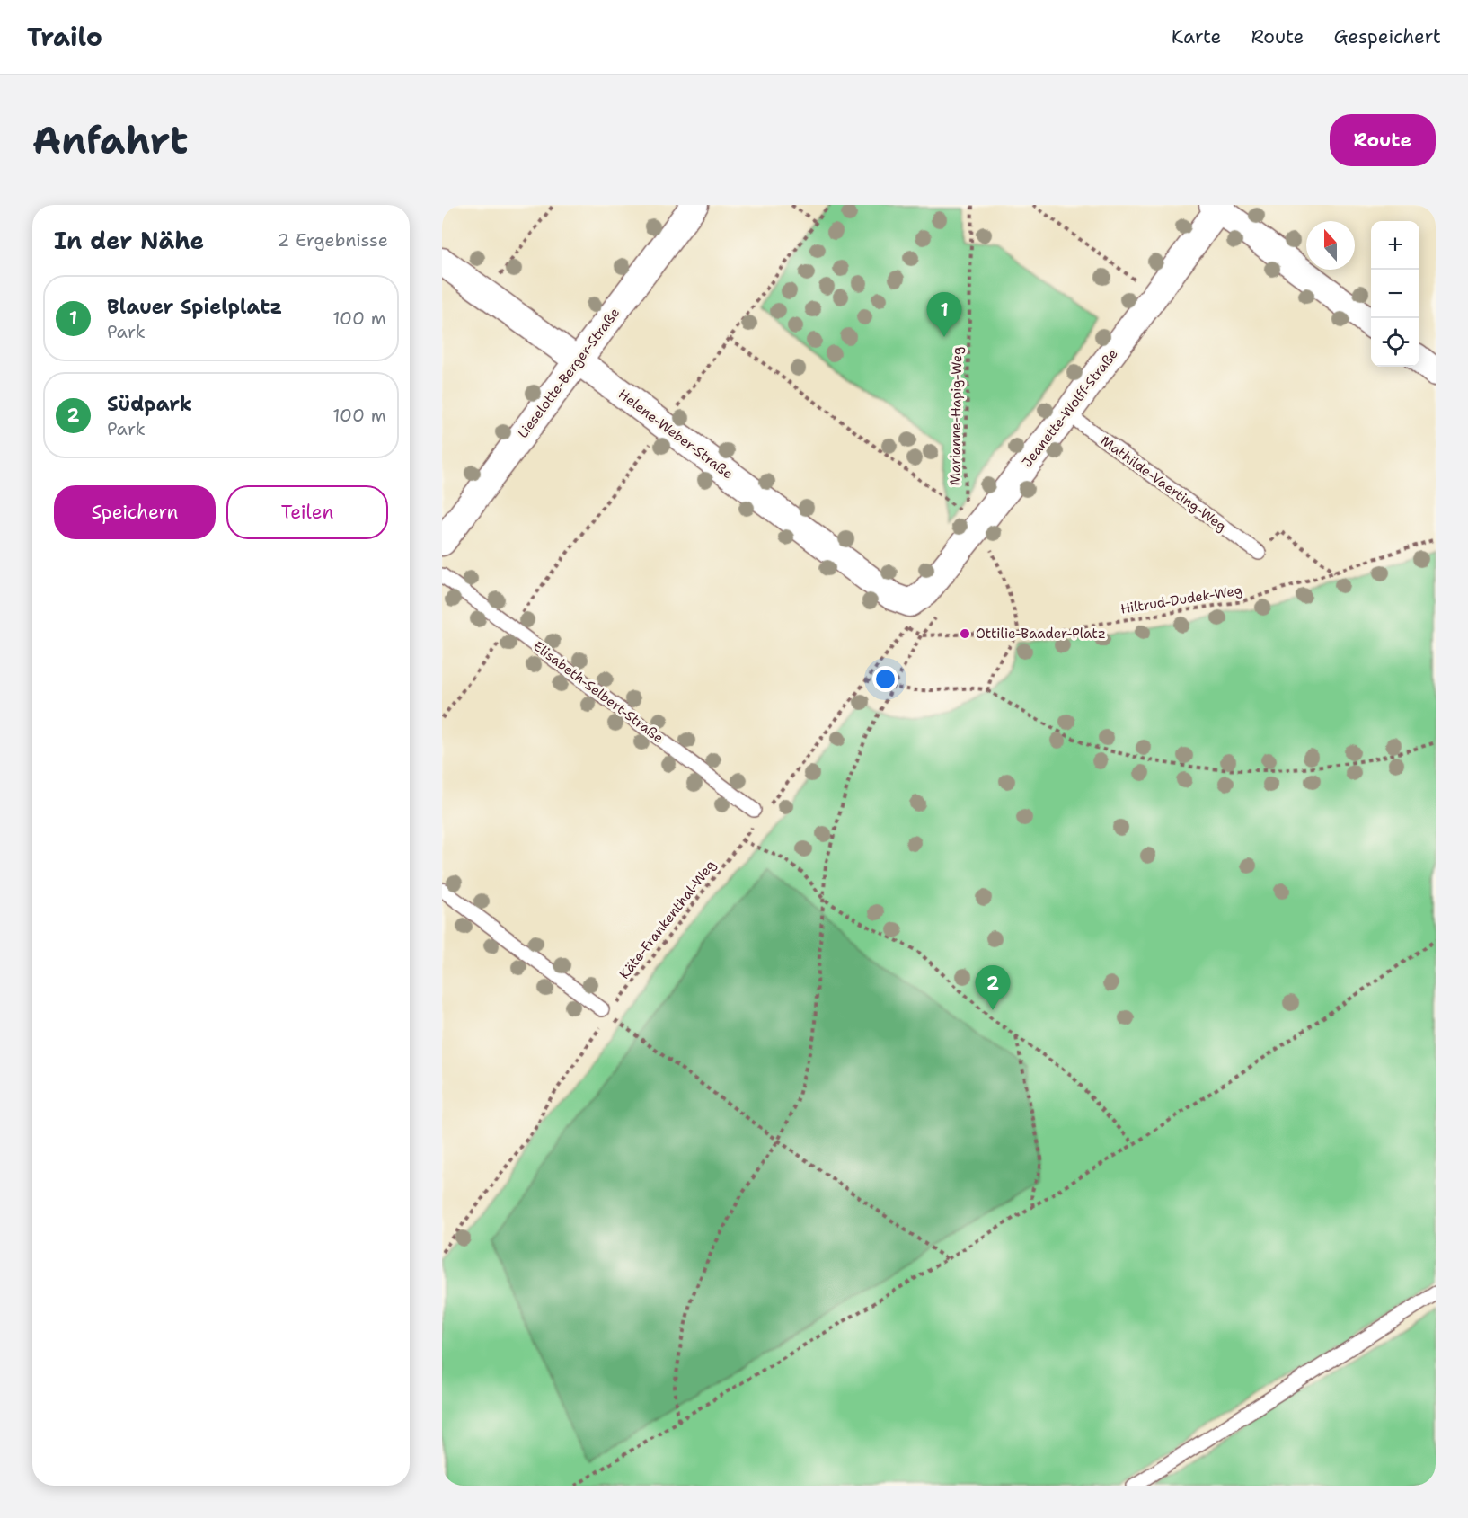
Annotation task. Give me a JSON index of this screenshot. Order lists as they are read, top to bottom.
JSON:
{
  "streets": {
    "street": ["Lieselotte-Berger-Straße", "Jeanette-Wolff-Straße", "Helene-Weber-Straße"],
    "lane": ["Mathilde-Vaerting-Weg", "Elisabeth-Selbert-Straße"],
    "path": ["Marianne-Hapig-Weg", "Hiltrud-Dudek-Weg", "Käte-Frankenthal-Weg"]
  },
  "crossings": [
    ["Lieselotte-Berger-Straße", "Helene-Weber-Straße"],
    ["Jeanette-Wolff-Straße", "Marianne-Hapig-Weg"],
    ["Jeanette-Wolff-Straße", "Helene-Weber-Straße"],
    ["Jeanette-Wolff-Straße", "Mathilde-Vaerting-Weg"]
  ],
  "places": ["Ottilie-Baader-Platz"],
  "north": "top",
  "page": {
    "header": "Trailo",
    "nav": ["Karte", "Route", "Gespeichert"],
    "buttons": [
      "Route",
      ["Speichern", "Teilen"]
    ],
    "title": "Anfahrt",
    "heading": ["In der Nähe", "2 Ergebnisse"],
    "map_buttons": ["+", "−"],
    "list": [
      {
        "mark": "1",
        "name": "Blauer Spielplatz",
        "note": "Park",
        "value": "100 m"
      },
      {
        "mark": "2",
        "name": "Südpark",
        "note": "Park",
        "value": "100 m"
      }
    ],
    "pins": ["1", "2"]
  }
}
